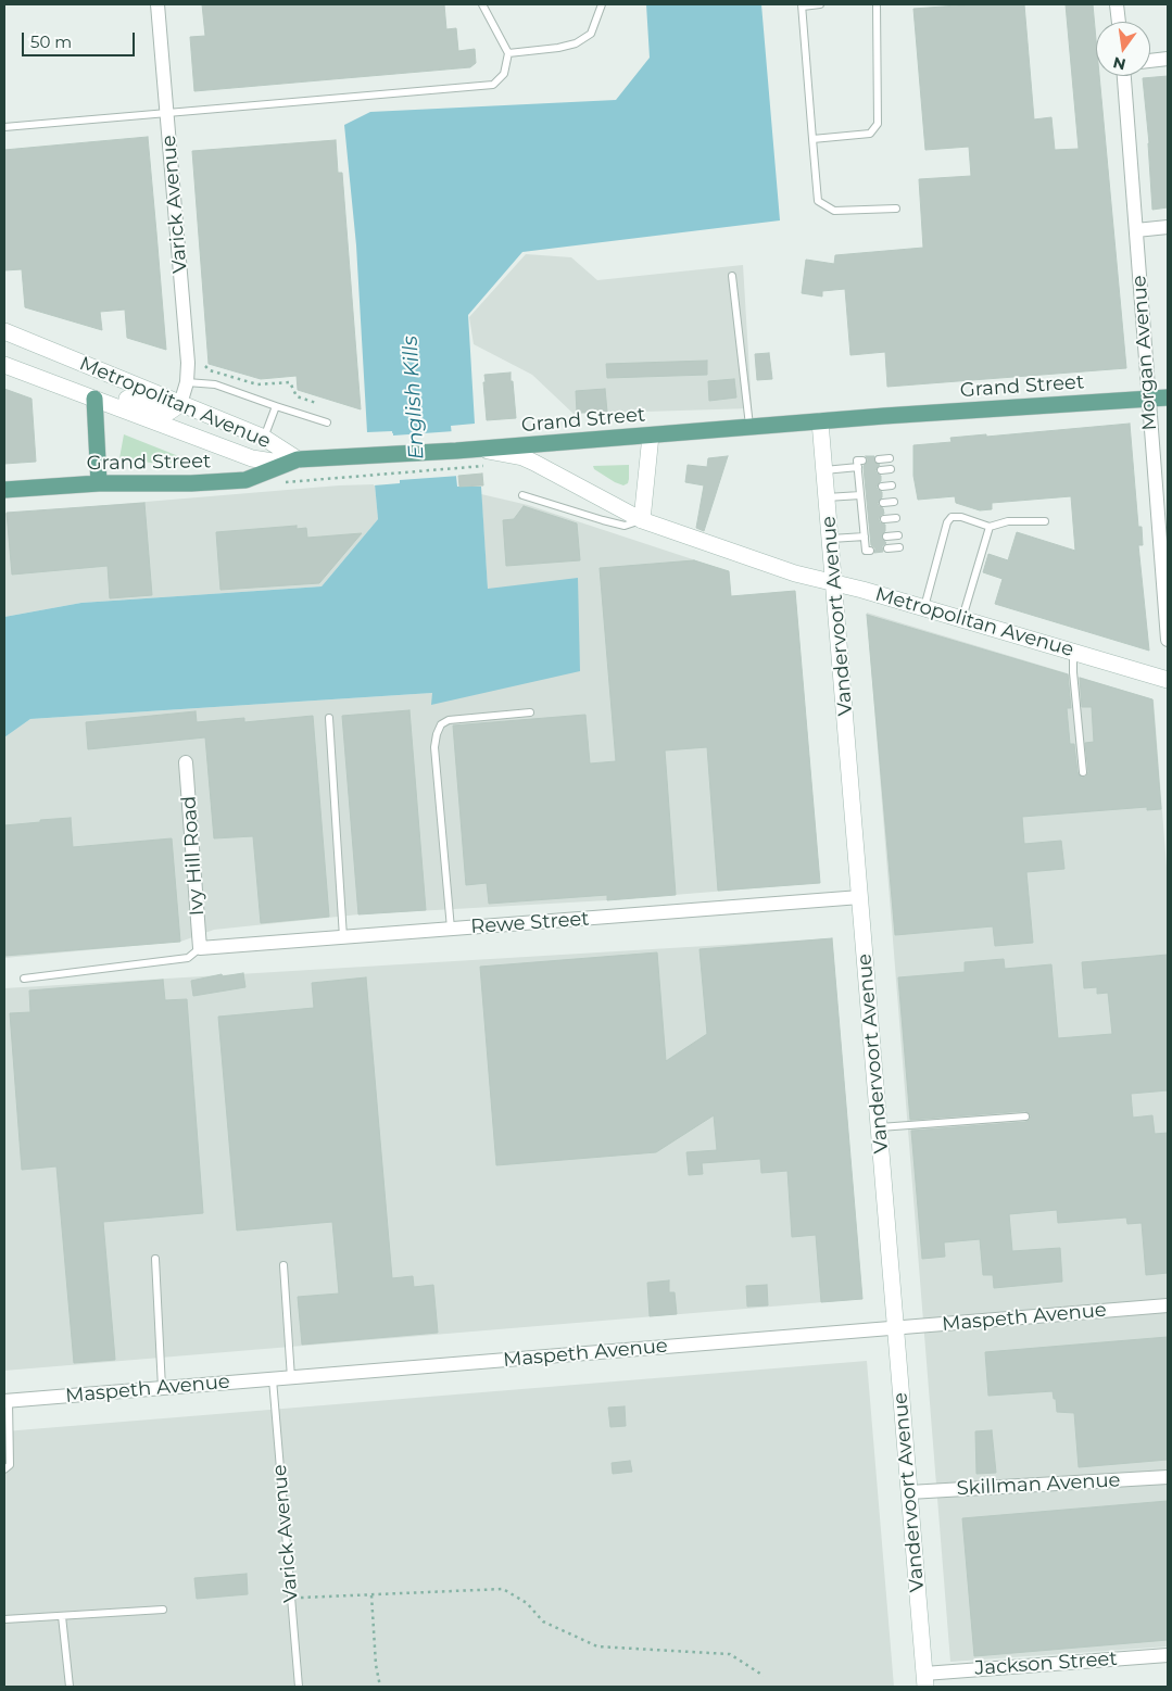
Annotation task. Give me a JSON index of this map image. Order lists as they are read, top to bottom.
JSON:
{
  "streets": {
    "main road": ["Grand Street", "Metropolitan Avenue", "Vandervoort Avenue"],
    "street": [
      "Varick Avenue",
      "Morgan Avenue",
      "Ivy Hill Road",
      "Rewe Street",
      "Maspeth Avenue",
      "Skillman Avenue",
      "Jackson Street"
    ]
  },
  "crossings": [
    ["Varick Avenue", "Metropolitan Avenue"],
    ["Varick Avenue", "Maspeth Avenue"],
    ["Morgan Avenue", "Grand Street"],
    ["Grand Street", "Metropolitan Avenue"],
    ["Grand Street", "Vandervoort Avenue"],
    ["Metropolitan Avenue", "Vandervoort Avenue"],
    ["Vandervoort Avenue", "Rewe Street"],
    ["Vandervoort Avenue", "Maspeth Avenue"],
    ["Vandervoort Avenue", "Skillman Avenue"],
    ["Vandervoort Avenue", "Jackson Street"],
    ["Ivy Hill Road", "Rewe Street"]
  ],
  "water": ["English Kills"],
  "scale_bar": "50 m",
  "north": "bottom"
}
